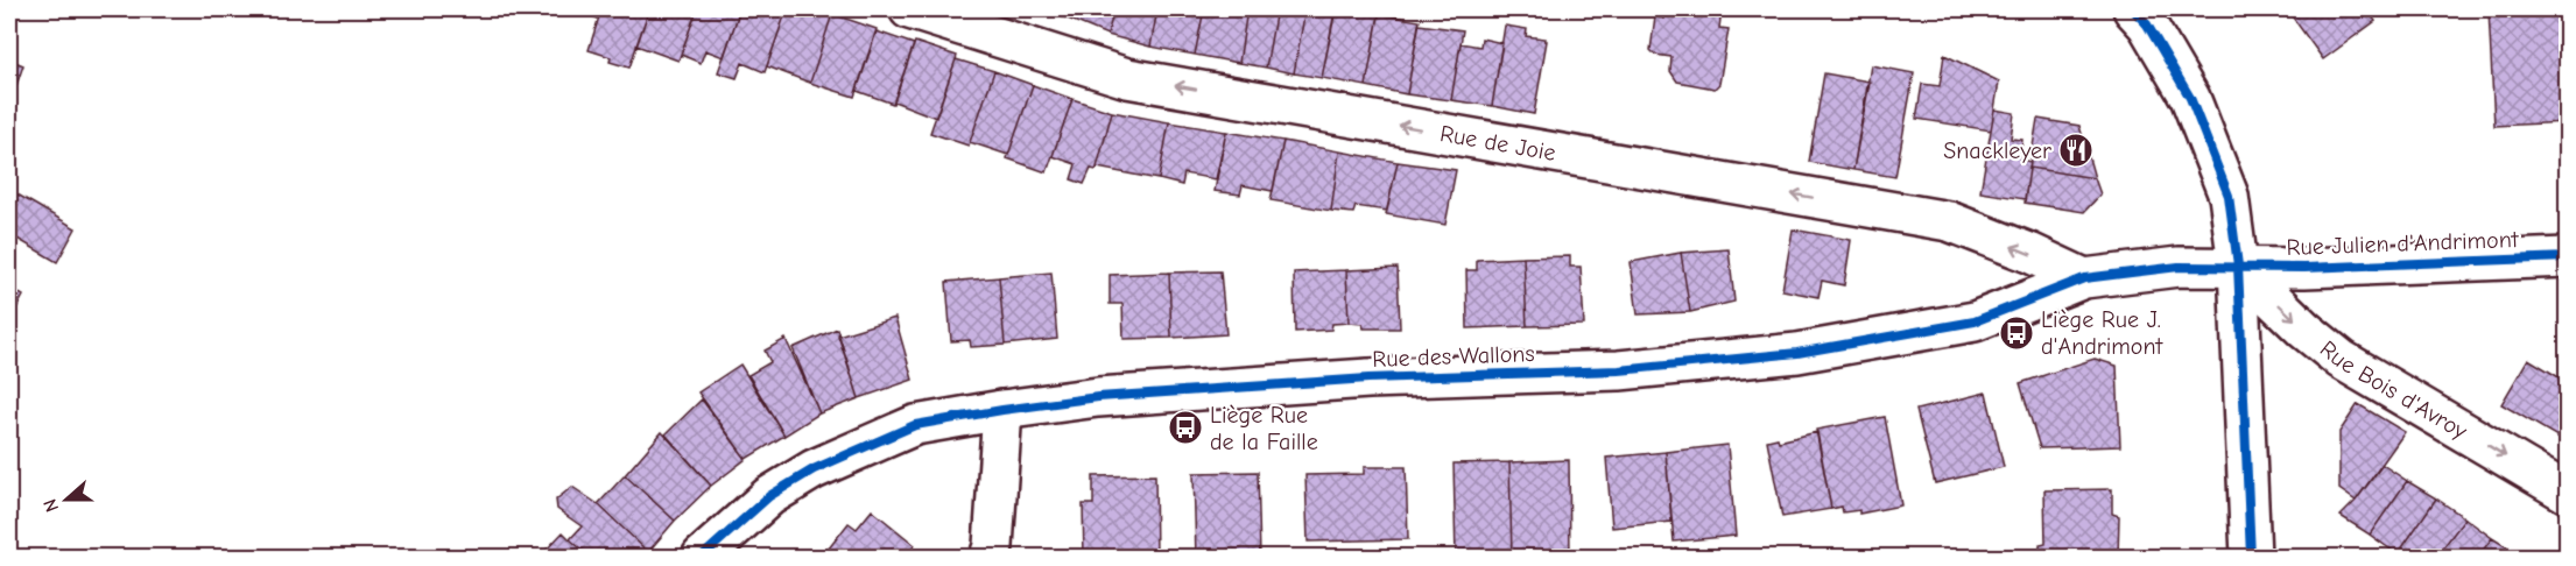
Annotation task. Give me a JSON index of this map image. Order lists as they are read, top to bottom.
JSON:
{
  "streets": {
    "street": [
      "Rue de Joie",
      "Rue Julien d'Andrimont",
      "Rue des Wallons",
      "Rue Bois d'Avroy"
    ]
  },
  "crossings": [
    ["Rue de Joie", "Rue des Wallons"],
    ["Rue Julien d'Andrimont", "Rue des Wallons"],
    ["Rue Julien d'Andrimont", "Rue Bois d'Avroy"],
    ["Rue des Wallons", "Rue Bois d'Avroy"]
  ],
  "one_way": ["Rue de Joie", "Rue Bois d'Avroy"],
  "places": {
    "restaurant": ["Snackleyer"],
    "bus stop": ["Liège Rue J. d'Andrimont", "Liège Rue de la Faille"]
  },
  "north": "left"
}
